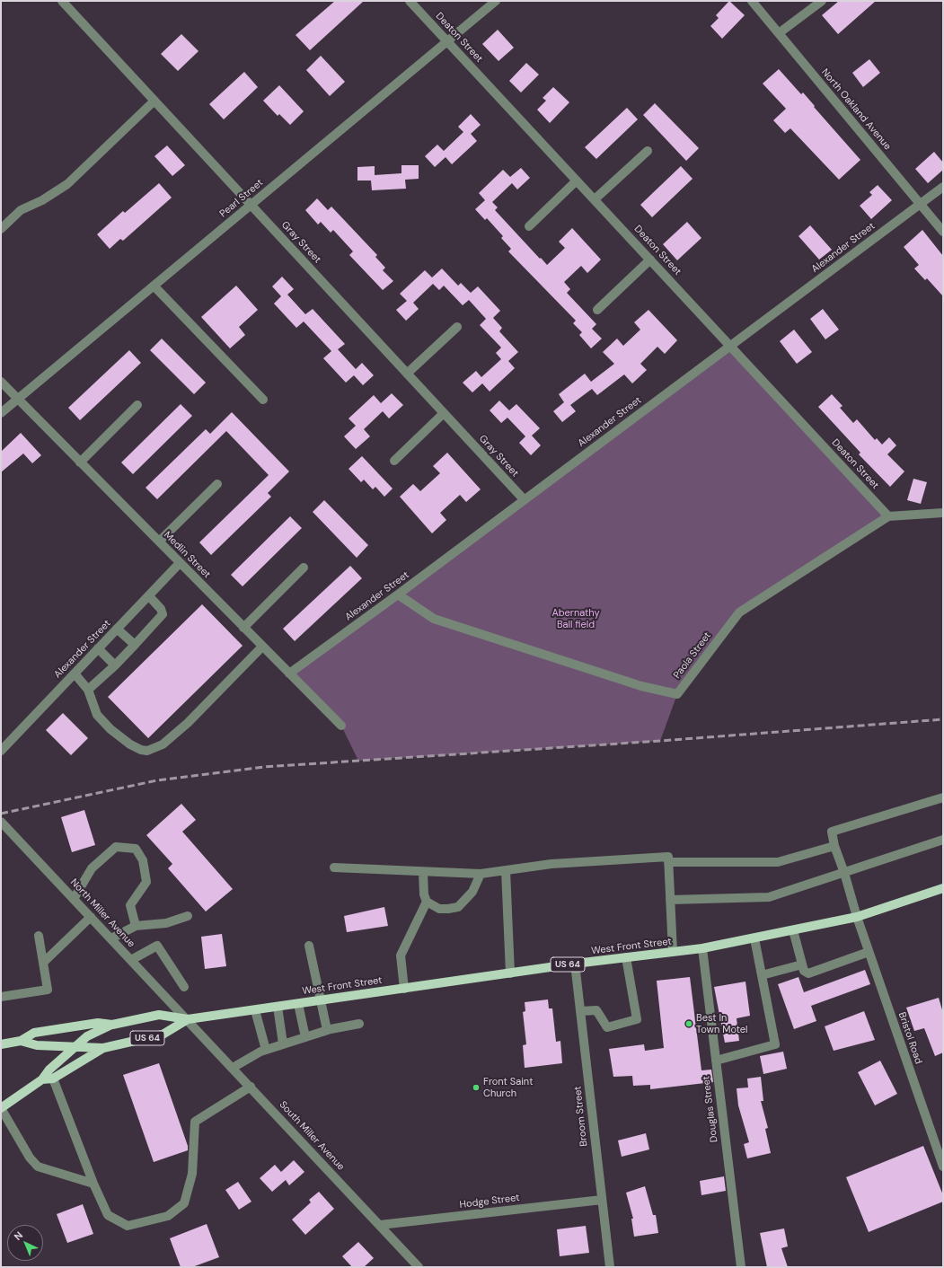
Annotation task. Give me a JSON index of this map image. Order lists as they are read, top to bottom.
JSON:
{
  "streets": {
    "main road": ["West Front Street", "US 64"],
    "street": [
      "Deaton Street",
      "North Oakland Avenue",
      "Pearl Street",
      "Gray Street",
      "Alexander Street",
      "Medlin Street",
      "Paola Street",
      "North Miller Avenue",
      "Bristol Road",
      "Douglas Street",
      "Broom Street",
      "South Miller Avenue",
      "Hodge Street"
    ]
  },
  "crossings": [
    ["Deaton Street", "Pearl Street"],
    ["Deaton Street", "Alexander Street"],
    ["Deaton Street", "Paola Street"],
    ["North Oakland Avenue", "Alexander Street"],
    ["Pearl Street", "Gray Street"],
    ["Pearl Street", "Medlin Street"],
    ["Gray Street", "Alexander Street"],
    ["Alexander Street", "Medlin Street"],
    ["Alexander Street", "Paola Street"],
    ["North Miller Avenue", "West Front Street"],
    ["North Miller Avenue", "South Miller Avenue"],
    ["West Front Street", "US 64"],
    ["West Front Street", "Bristol Road"],
    ["West Front Street", "Douglas Street"],
    ["West Front Street", "Broom Street"],
    ["West Front Street", "South Miller Avenue"],
    ["Broom Street", "Hodge Street"],
    ["South Miller Avenue", "Hodge Street"]
  ],
  "parks": ["Abernathy Ball field"],
  "places": ["Best In Town Motel", "Front Saint Church"],
  "north": "top left"
}
